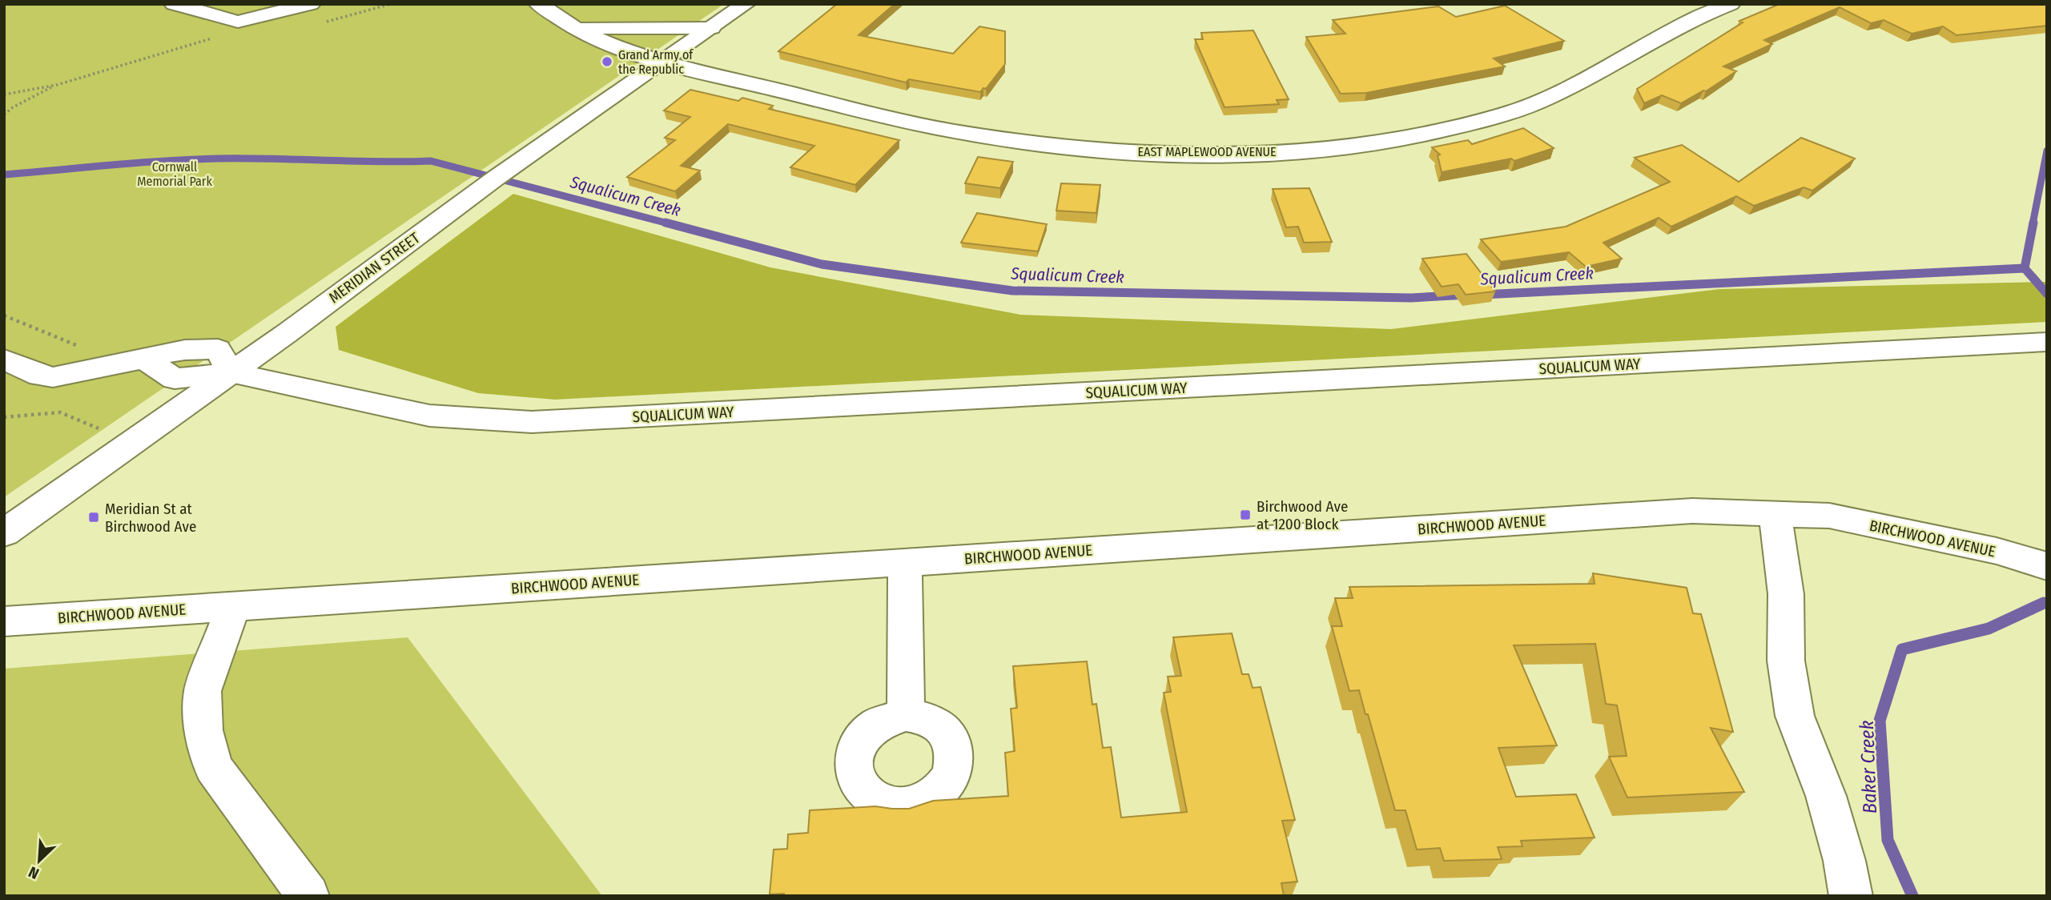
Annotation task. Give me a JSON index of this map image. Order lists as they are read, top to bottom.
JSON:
{
  "streets": {
    "street": [
      "EAST MAPLEWOOD AVENUE",
      "MERIDIAN STREET",
      "SQUALICUM WAY",
      "BIRCHWOOD AVENUE"
    ]
  },
  "crossings": [
    ["EAST MAPLEWOOD AVENUE", "MERIDIAN STREET"],
    ["MERIDIAN STREET", "SQUALICUM WAY"]
  ],
  "water": ["Squalicum Creek", "Baker Creek"],
  "parks": ["Cornwall Memorial Park"],
  "places": {
    "other": ["Grand Army of the Republic"],
    "transit": ["Birchwood Ave at 1200 Block", "Meridian St at Birchwood Ave"]
  },
  "north": "bottom left"
}
